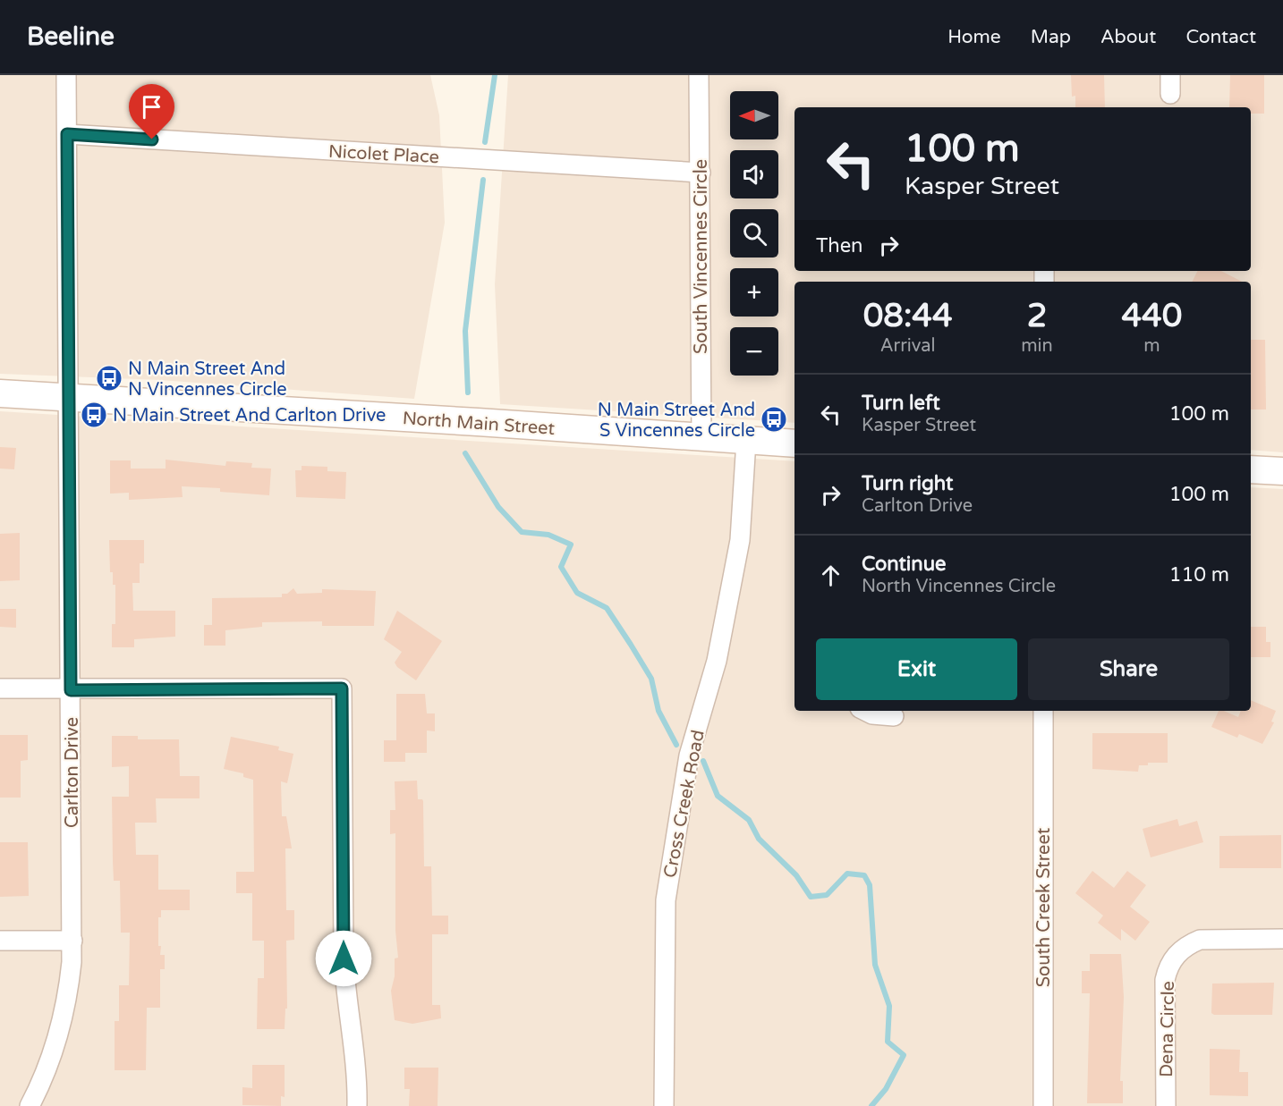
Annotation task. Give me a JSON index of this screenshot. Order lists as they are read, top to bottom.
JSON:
{
  "streets": {
    "main road": ["North Main Street"],
    "street": [
      "Nicolet Place",
      "South Vincennes Circle",
      "Carlton Drive",
      "Cross Creek Road",
      "South Creek Street",
      "Dena Circle"
    ]
  },
  "crossings": [
    ["Nicolet Place", "South Vincennes Circle"],
    ["Nicolet Place", "Carlton Drive"],
    ["South Vincennes Circle", "North Main Street"],
    ["North Main Street", "Carlton Drive"],
    ["North Main Street", "Cross Creek Road"]
  ],
  "places": {
    "bus stop": ["N Main Street And N Vincennes Circle", "N Main Street And Carlton Drive", "N Main Street And S Vincennes Circle"]
  },
  "north": "left",
  "page": {
    "header": "Beeline",
    "nav": [
      "Home",
      "Map",
      "About",
      "Contact"
    ],
    "map_buttons": ["+", "−"],
    "turn": ["100 m", "Kasper Street"],
    "then": "Then",
    "eta": [
      "08:44",
      "Arrival",
      "2",
      "min",
      "440",
      "m"
    ],
    "list": [
      {
        "name": "Turn left",
        "note": "Kasper Street",
        "value": "100 m"
      },
      {
        "name": "Turn right",
        "note": "Carlton Drive",
        "value": "100 m"
      },
      {
        "name": "Continue",
        "note": "North Vincennes Circle",
        "value": "110 m"
      }
    ],
    "buttons": ["Exit", "Share"]
  }
}
